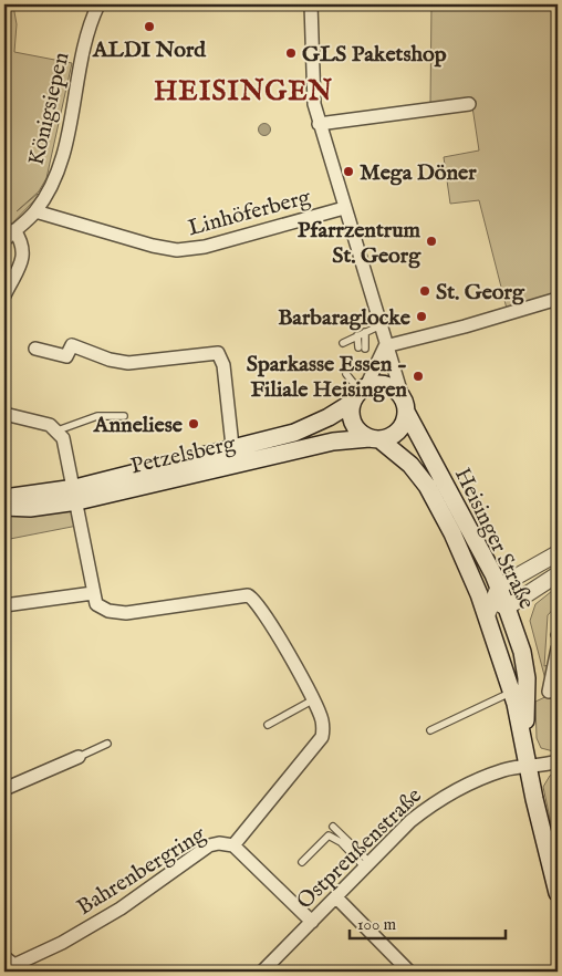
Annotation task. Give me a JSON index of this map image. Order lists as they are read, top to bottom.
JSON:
{
  "streets": {
    "main road": ["Petzelsberg", "Heisinger Straße"],
    "street": [
      "Königsiepen",
      "Linhöferberg",
      "Ostpreußenstraße",
      "Bahrenbergring"
    ]
  },
  "crossings": [
    ["Königsiepen", "Linhöferberg"],
    ["Petzelsberg", "Heisinger Straße"],
    ["Heisinger Straße", "Ostpreußenstraße"],
    ["Ostpreußenstraße", "Bahrenbergring"]
  ],
  "districts": ["HEISINGEN"],
  "places": [
    "ALDI Nord",
    "GLS Paketshop",
    "Mega Döner",
    "Pfarrzentrum St. Georg",
    "St. Georg",
    "Barbaraglocke",
    "Sparkasse Essen - Filiale Heisingen",
    "Anneliese"
  ],
  "scale_bar": "100 m"
}
